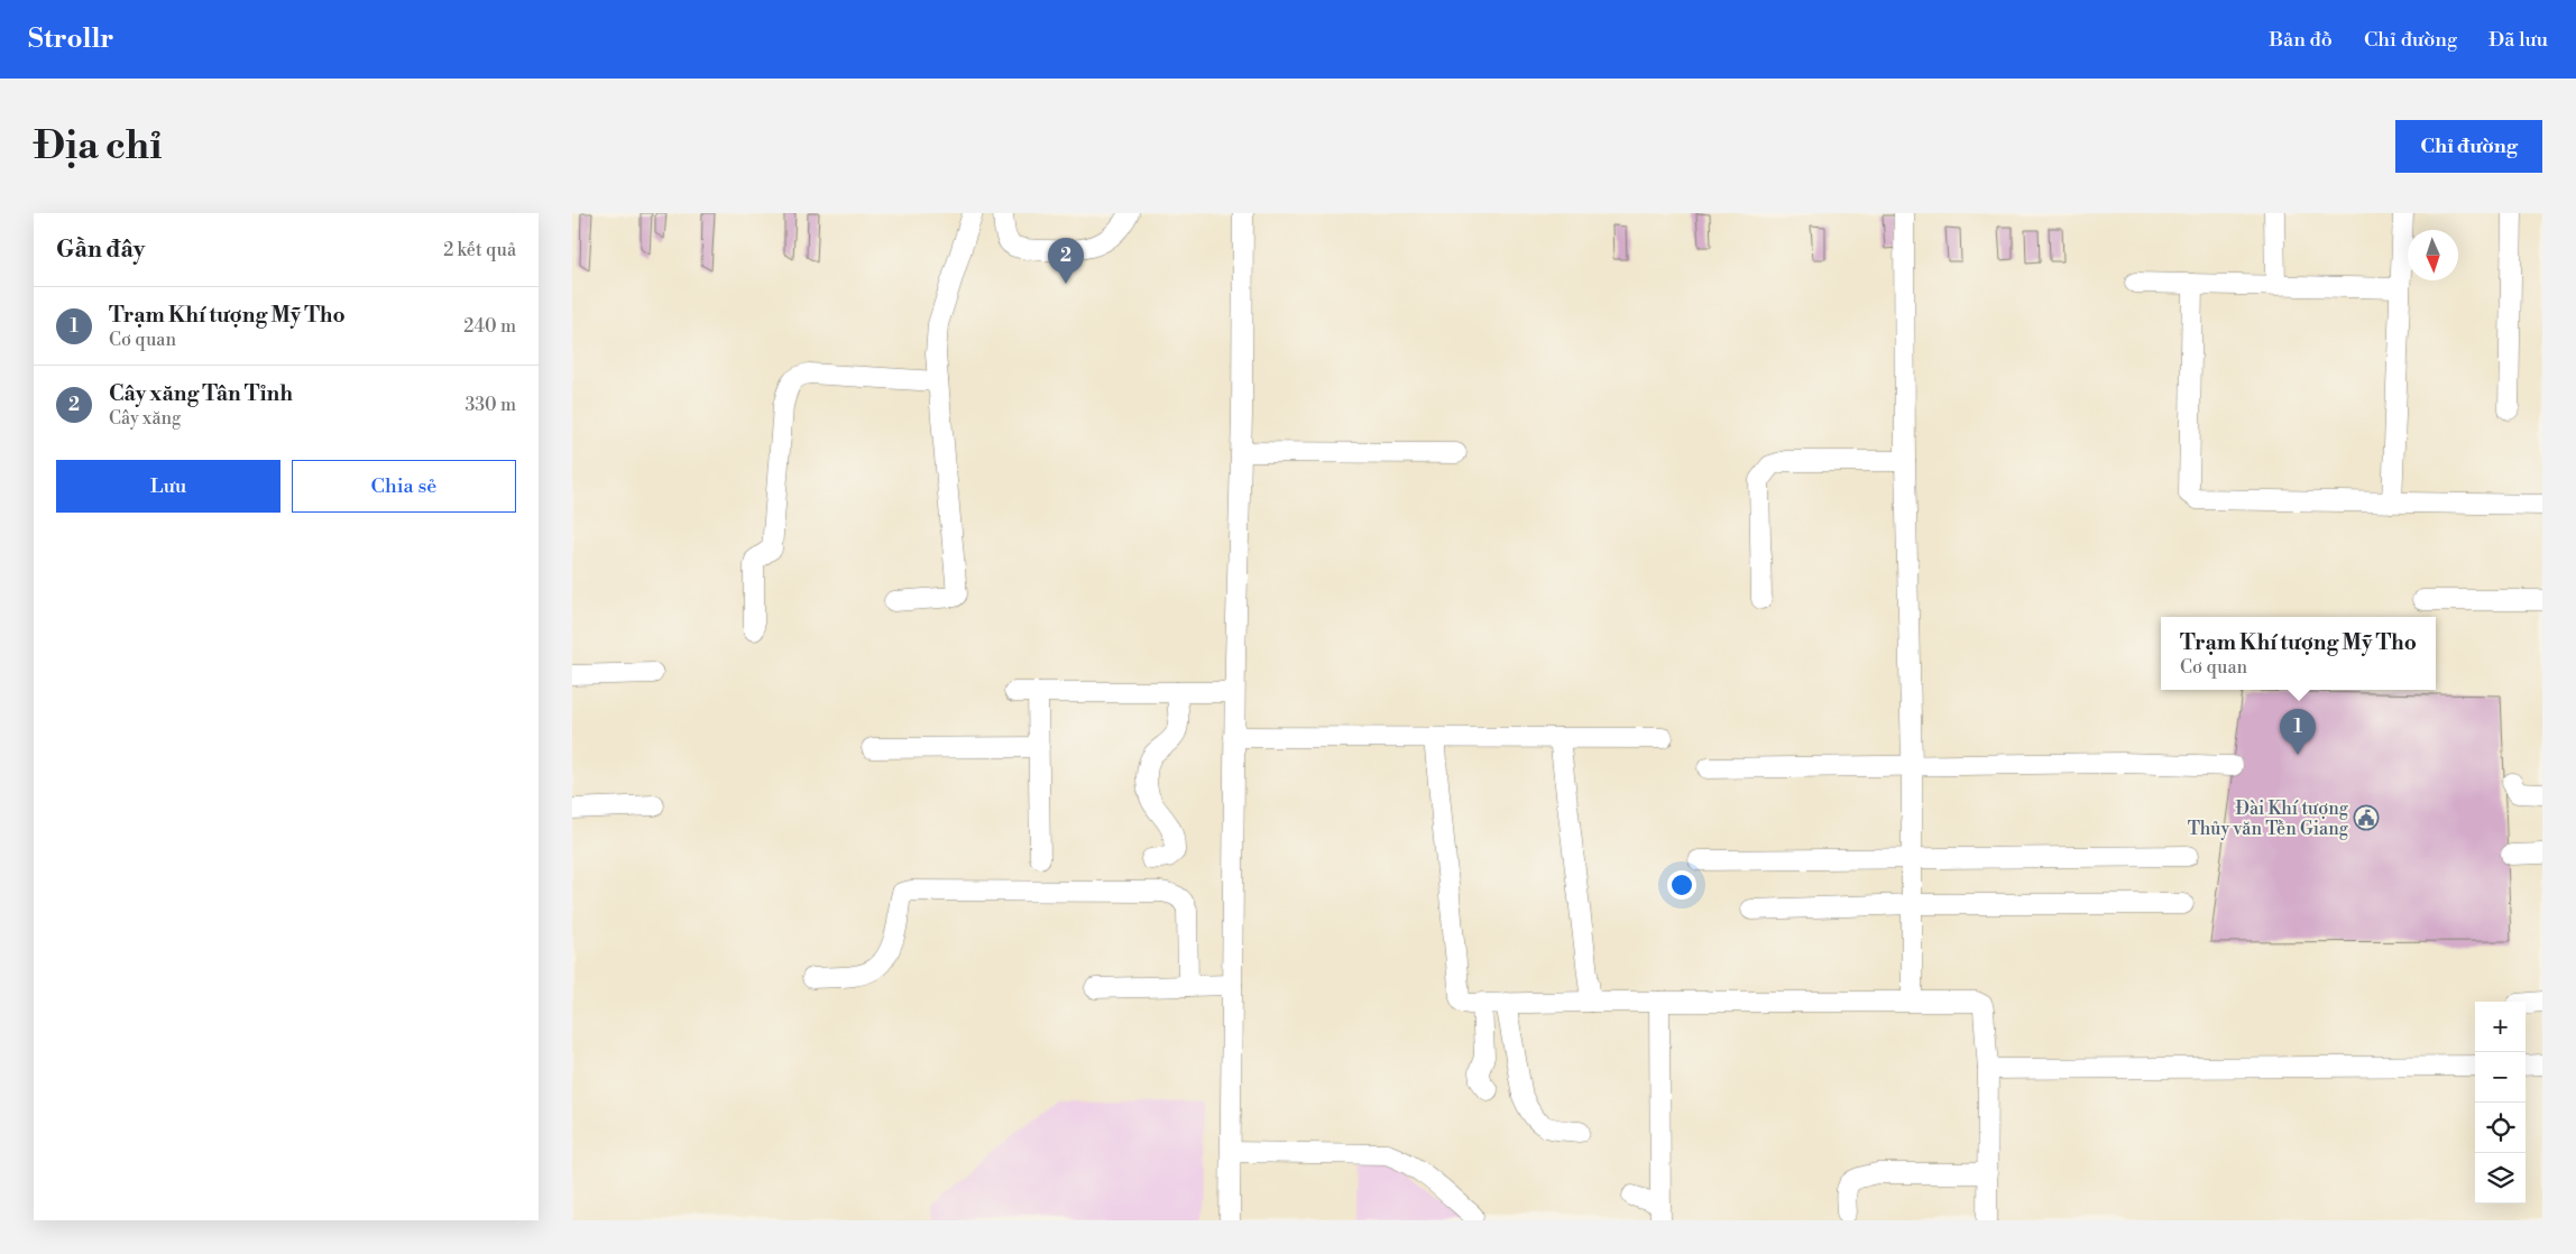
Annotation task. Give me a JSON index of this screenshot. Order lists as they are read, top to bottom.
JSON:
{
  "places": {
    "public building": ["Đài Khí tượng Thủy văn Tền Giang"]
  },
  "north": "bottom",
  "page": {
    "header": "Strollr",
    "nav": ["Bản đồ", "Chỉ đường", "Đã lưu"],
    "buttons": [
      "Chỉ đường",
      ["Lưu", "Chia sẻ"]
    ],
    "title": "Địa chỉ",
    "heading": ["Gần đây", "2 kết quả"],
    "pins": ["2", "1"],
    "list": [
      {
        "mark": "1",
        "name": "Trạm Khí tượng Mỹ Tho",
        "note": "Cơ quan",
        "value": "240 m"
      },
      {
        "mark": "2",
        "name": "Cây xăng Tân Tỉnh",
        "note": "Cây xăng",
        "value": "330 m"
      }
    ],
    "popup": ["Trạm Khí tượng Mỹ Tho", "Cơ quan"],
    "map_buttons": ["+", "−"]
  }
}
